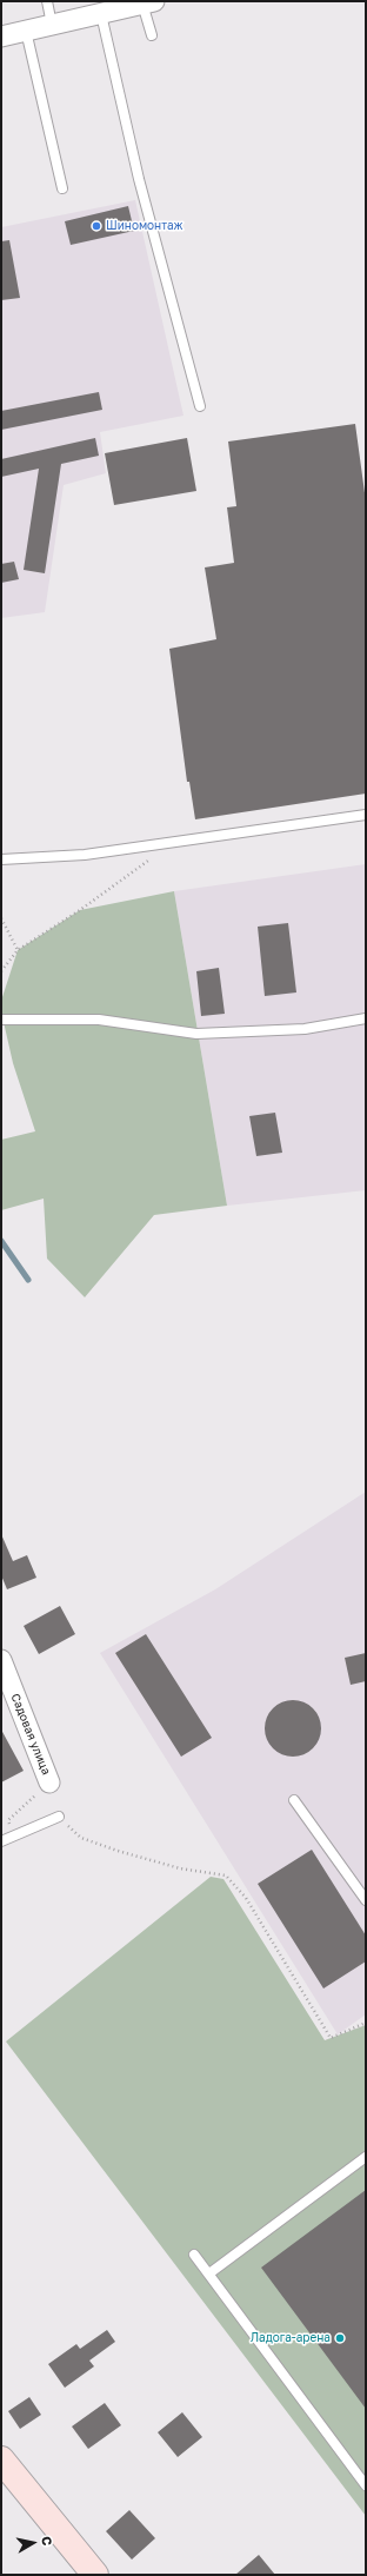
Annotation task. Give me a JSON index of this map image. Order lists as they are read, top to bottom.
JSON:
{
  "streets": {
    "street": ["Садовая улица"]
  },
  "places": ["Шиномонтаж", "Ладога-арена"],
  "north": "right"
}
